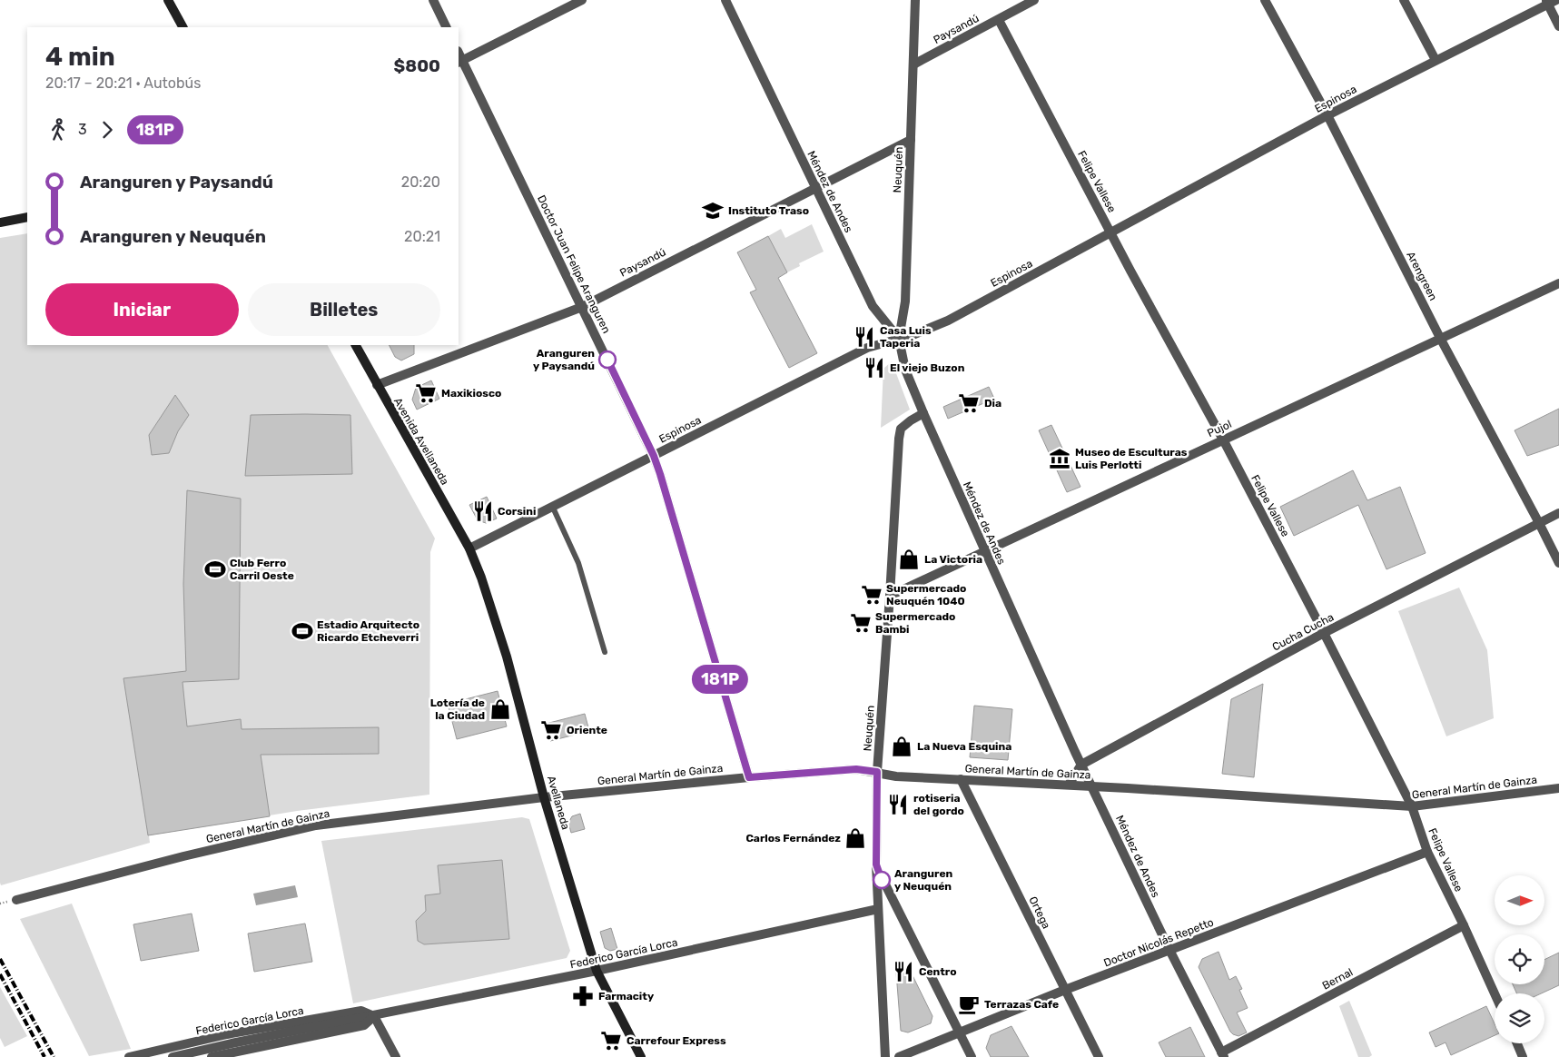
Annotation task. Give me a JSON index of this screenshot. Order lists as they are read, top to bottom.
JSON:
{
  "streets": {
    "street": [
      "Paysandú",
      "Espinosa",
      "Neuquén",
      "Felipe Vallese",
      "Méndez de Andes",
      "Doctor Juan Felipe Aranguren",
      "Arengreen",
      "Pujol",
      "Avenida Avellaneda",
      "Cucha Cucha",
      "General Martín de Gainza",
      "Avellaneda",
      "Ortega",
      "Doctor Nicolás Repetto",
      "Federico García Lorca",
      "Bernal"
    ]
  },
  "crossings": [
    ["Paysandú", "Neuquén"],
    ["Paysandú", "Felipe Vallese"],
    ["Paysandú", "Méndez de Andes"],
    ["Paysandú", "Doctor Juan Felipe Aranguren"],
    ["Paysandú", "Avenida Avellaneda"],
    ["Espinosa", "Neuquén"],
    ["Espinosa", "Felipe Vallese"],
    ["Espinosa", "Méndez de Andes"],
    ["Espinosa", "Doctor Juan Felipe Aranguren"],
    ["Espinosa", "Arengreen"],
    ["Espinosa", "Avenida Avellaneda"],
    ["Espinosa", "Avellaneda"],
    ["Neuquén", "Méndez de Andes"],
    ["Neuquén", "Pujol"],
    ["Neuquén", "General Martín de Gainza"],
    ["Neuquén", "Federico García Lorca"],
    ["Felipe Vallese", "Pujol"],
    ["Felipe Vallese", "Cucha Cucha"],
    ["Felipe Vallese", "General Martín de Gainza"],
    ["Felipe Vallese", "Doctor Nicolás Repetto"],
    ["Felipe Vallese", "Bernal"],
    ["Méndez de Andes", "Pujol"],
    ["Méndez de Andes", "Cucha Cucha"],
    ["Méndez de Andes", "General Martín de Gainza"],
    ["Méndez de Andes", "Doctor Nicolás Repetto"],
    ["Méndez de Andes", "Bernal"],
    ["Doctor Juan Felipe Aranguren", "General Martín de Gainza"],
    ["Arengreen", "Pujol"],
    ["Arengreen", "Cucha Cucha"],
    ["Avenida Avellaneda", "Avellaneda"],
    ["Cucha Cucha", "General Martín de Gainza"],
    ["General Martín de Gainza", "Avellaneda"],
    ["General Martín de Gainza", "Ortega"],
    ["Avellaneda", "Federico García Lorca"],
    ["Ortega", "Doctor Nicolás Repetto"]
  ],
  "places": {
    "school or university": ["Instituto Traso"],
    "restaurant": [
      "Casa Luis Taperia",
      "El viejo Buzon",
      "Corsini",
      "rotiseria del gordo",
      "Centro"
    ],
    "other": ["Aranguren y Paysandú", "Aranguren y Neuquén"],
    "supermarket": [
      "Maxikiosco",
      "Dia",
      "Supermercado Neuquén 1040",
      "Supermercado Bambi",
      "Oriente",
      "Carrefour Express"
    ],
    "museum": ["Museo de Esculturas Luis Perlotti"],
    "shop": [
      "La Victoria",
      "Lotería de la Ciudad",
      "La Nueva Esquina",
      "Carlos Fernández"
    ],
    "sports": ["Club Ferro Carril Oeste", "Estadio Arquitecto Ricardo Etcheverri"],
    "pharmacy": ["Farmacity"],
    "cafe": ["Terrazas Cafe"]
  },
  "lines": ["bus line 181P"],
  "north": "right",
  "page": {
    "on_map": "181P",
    "heading": ["4 min", "20:17 – 20:21 · Autobús", "$800"],
    "legs": ["3", "181P"],
    "list": [
      {
        "name": "Aranguren y Paysandú",
        "value": "20:20"
      },
      {
        "name": "Aranguren y Neuquén",
        "value": "20:21"
      }
    ],
    "buttons": ["Iniciar", "Billetes"]
  }
}
